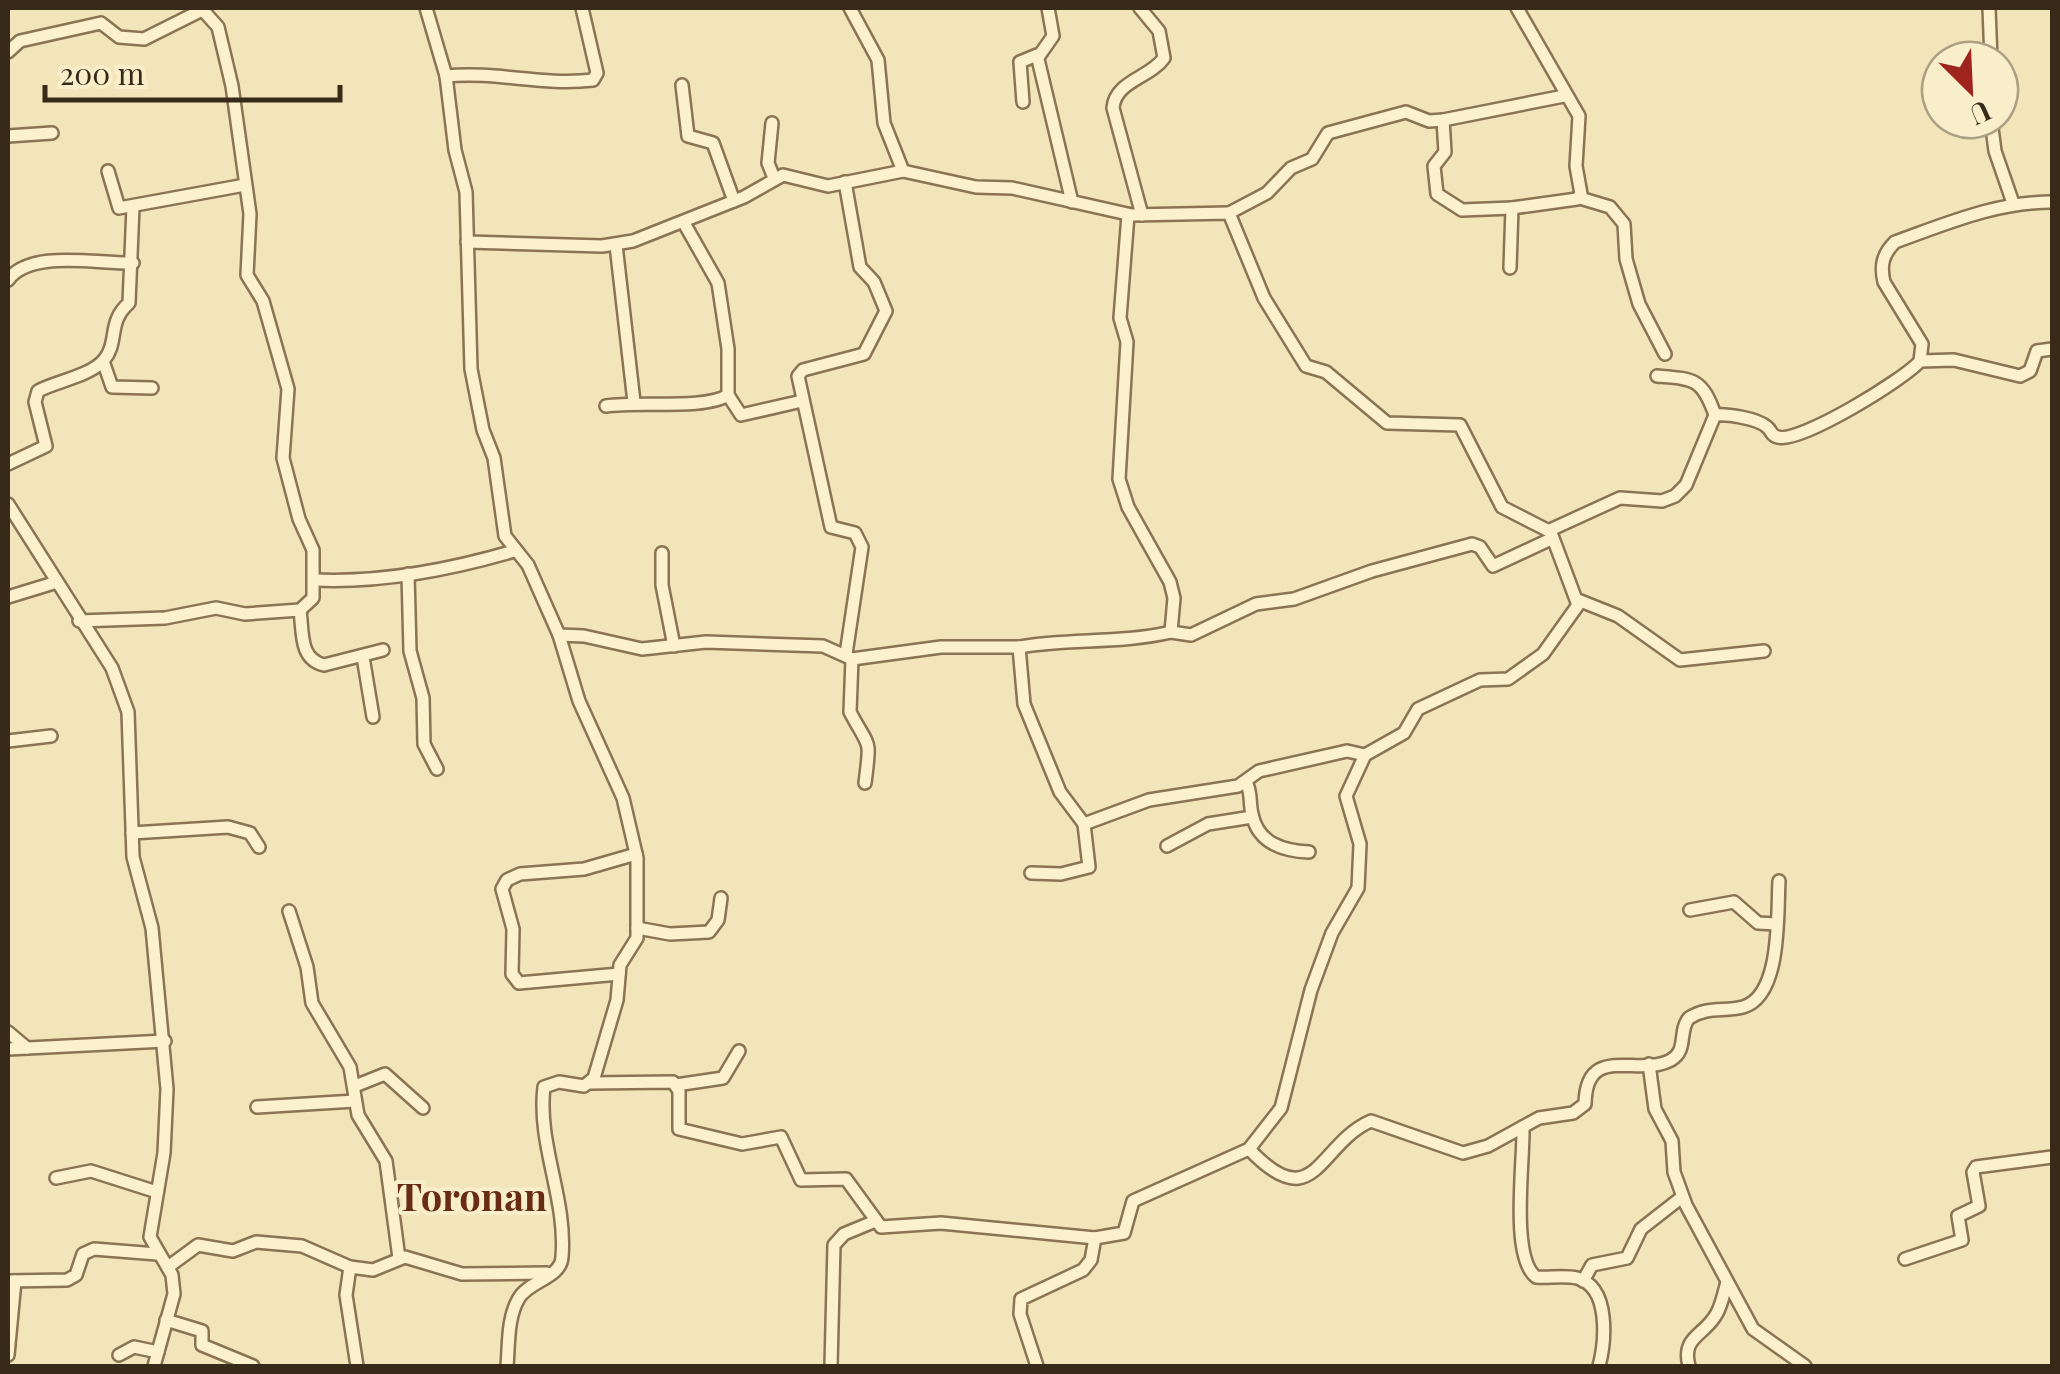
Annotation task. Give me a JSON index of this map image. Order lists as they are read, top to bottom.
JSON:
{
  "districts": ["Toronan"],
  "scale_bar": "200 m",
  "north": "bottom right"
}
